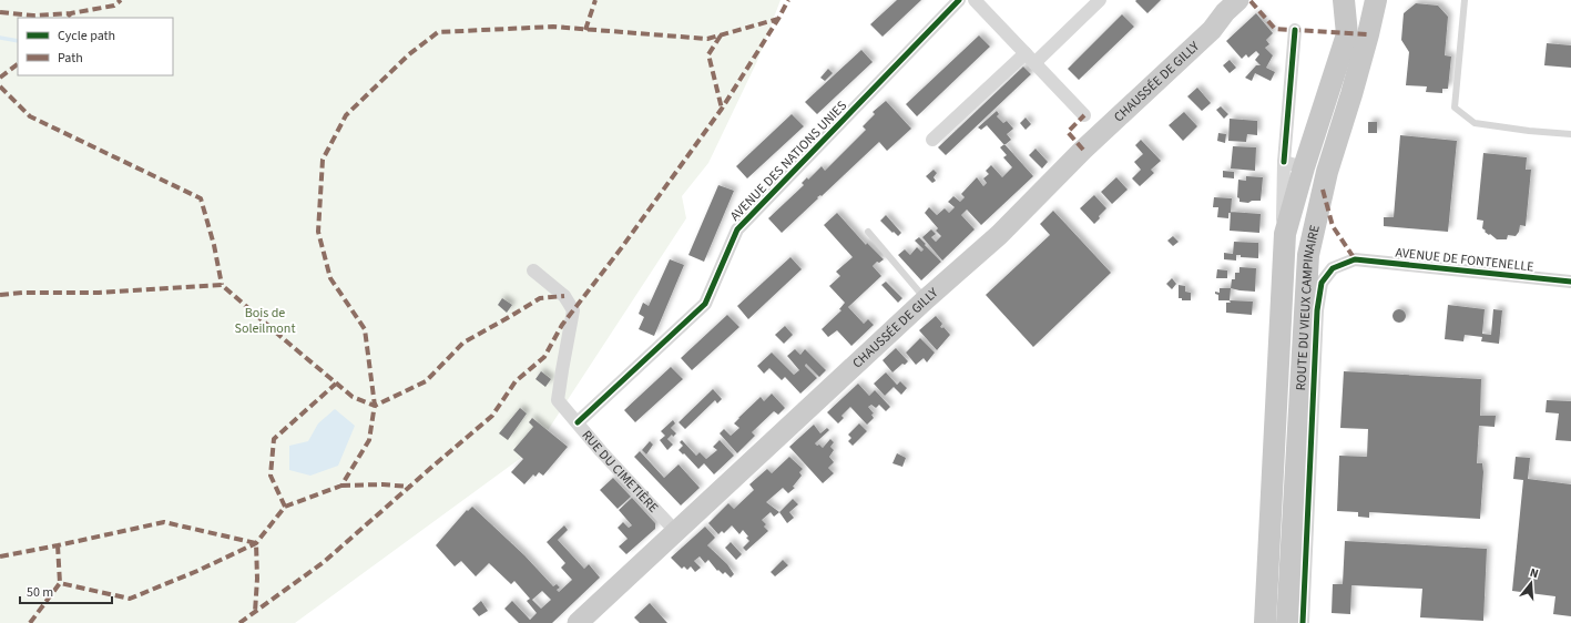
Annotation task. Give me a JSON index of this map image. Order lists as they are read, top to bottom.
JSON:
{
  "streets": {
    "highway": ["ROUTE DU VIEUX CAMPINAIRE"],
    "main road": ["CHAUSSÉE DE GILLY"],
    "street": ["AVENUE DES NATIONS UNIES", "AVENUE DE FONTENELLE", "RUE DU CIMETIÈRE"]
  },
  "crossings": [
    ["CHAUSSÉE DE GILLY", "RUE DU CIMETIÈRE"],
    ["AVENUE DES NATIONS UNIES", "RUE DU CIMETIÈRE"]
  ],
  "parks": ["Bois de Soleilmont"],
  "legend": ["Cycle path", "Path"],
  "scale_bar": "50 m",
  "north": "top"
}
